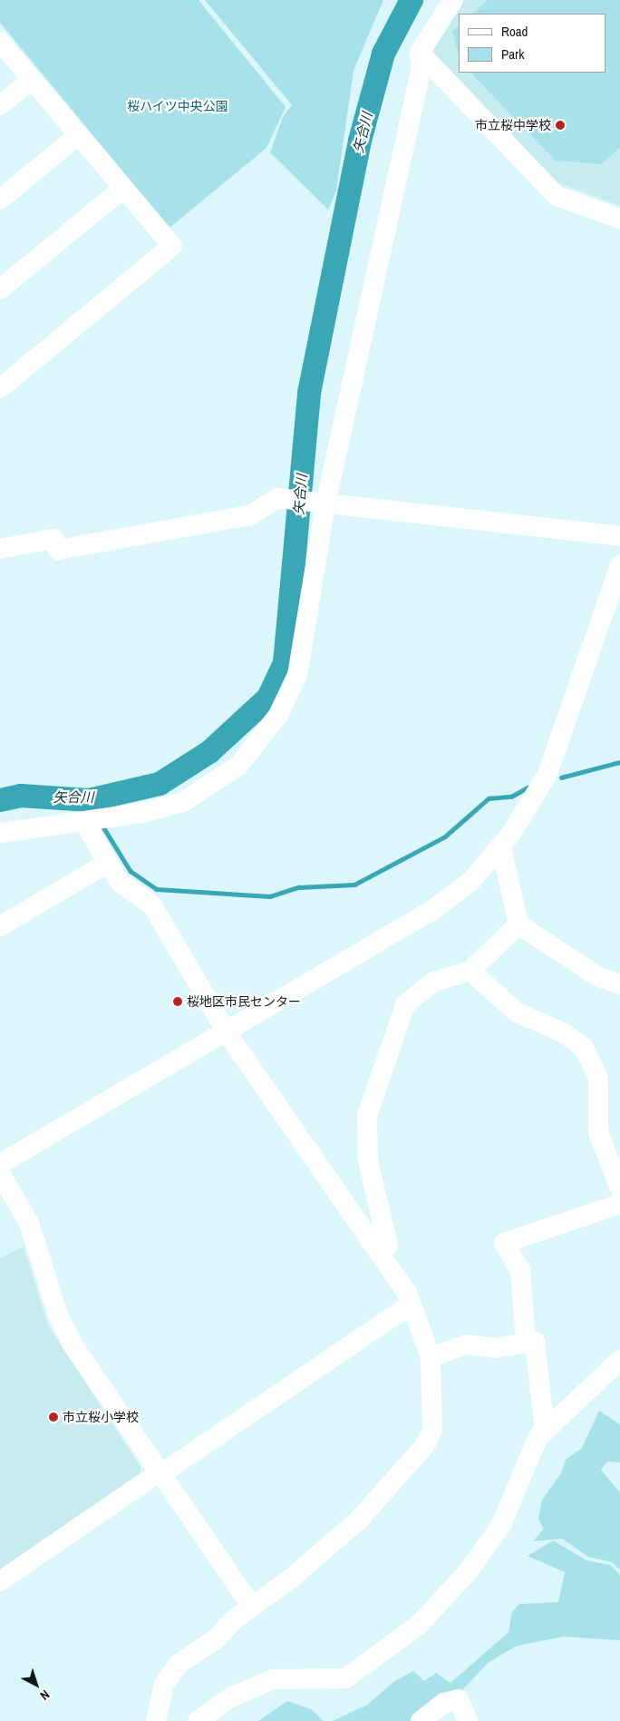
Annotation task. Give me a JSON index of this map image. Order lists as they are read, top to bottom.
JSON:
{
  "water": ["矢合川"],
  "parks": ["桜ハイツ中央公園"],
  "places": ["市立桜中学校", "桜地区市民センター", "市立桜小学校"],
  "legend": ["Road", "Park"],
  "north": "bottom right"
}
